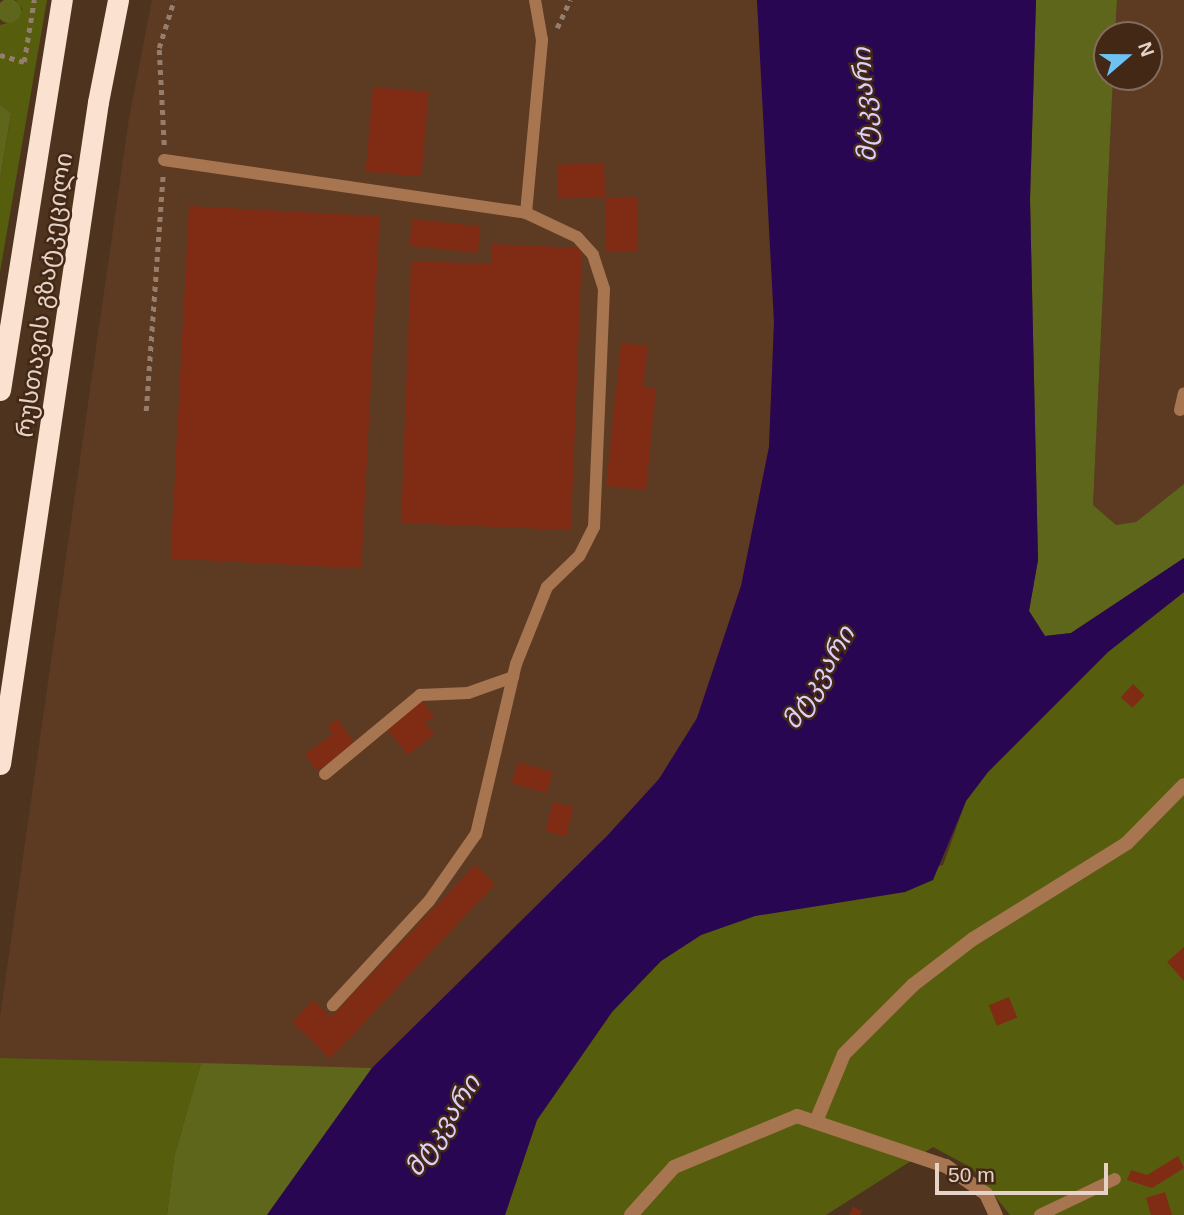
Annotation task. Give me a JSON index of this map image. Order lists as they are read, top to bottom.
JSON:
{
  "streets": {
    "highway": ["რუსთავის გზატკეცილი"]
  },
  "water": ["მტკვარი"],
  "scale_bar": "50 m",
  "north": "right"
}
